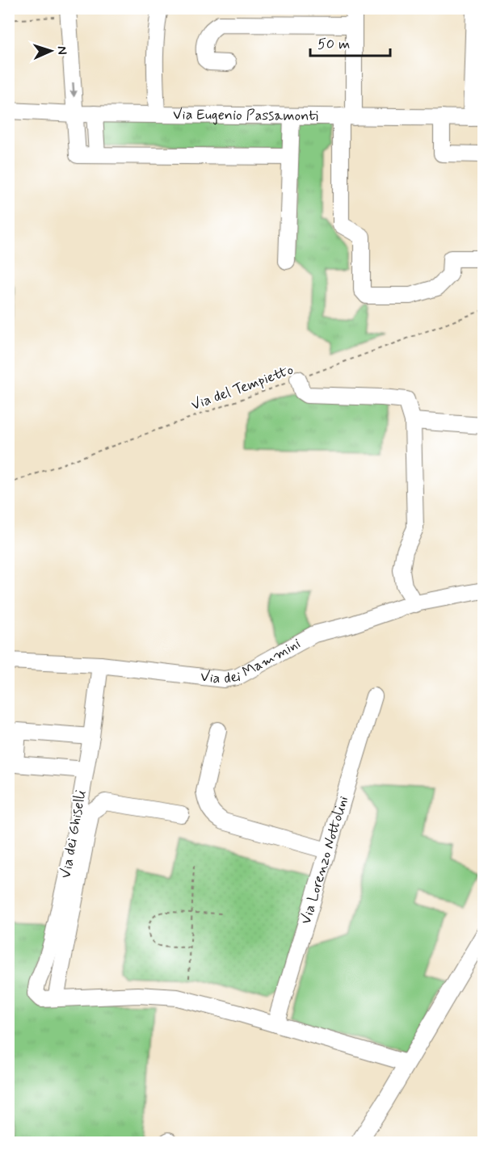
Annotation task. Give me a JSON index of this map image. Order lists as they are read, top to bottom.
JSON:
{
  "streets": {
    "street": [
      "Via Eugenio Passamonti",
      "Via dei Mammini",
      "Via dei Ghiselli",
      "Via Lorenzo Nottolini"
    ],
    "path": ["Via del Tempietto"]
  },
  "crossings": [
    ["Via dei Mammini", "Via dei Ghiselli"]
  ],
  "scale_bar": "50 m",
  "north": "right"
}
